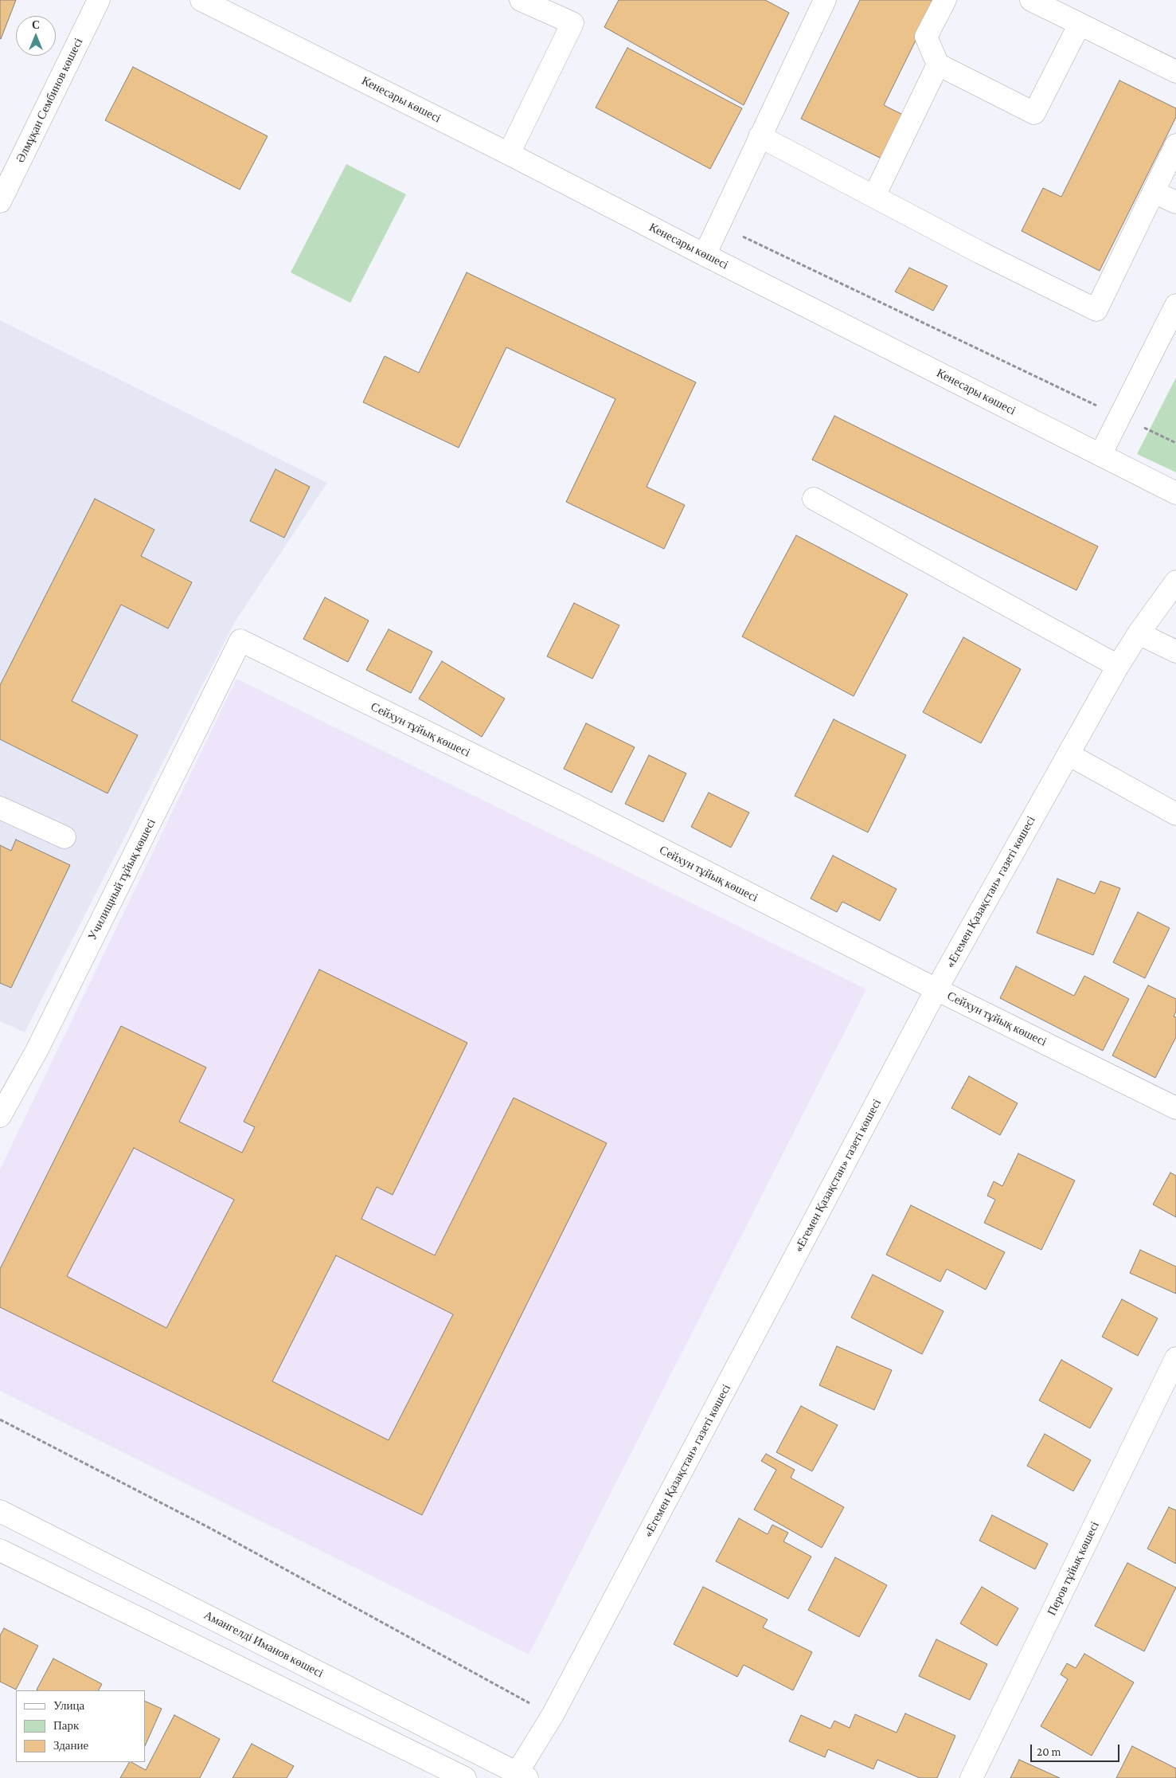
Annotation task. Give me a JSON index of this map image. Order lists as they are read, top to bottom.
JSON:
{
  "streets": {
    "street": [
      "Кенесары көшесі",
      "Әлмұқан Сембинов көшесі",
      "Сейхун тұйық көшесі",
      "Училищный тұйық көшесі",
      "«Егемен Қазақстан» газеті көшесі",
      "Перов тұйық көшесі",
      "Амангелді Иманов көшесі"
    ]
  },
  "crossings": [
    ["Сейхун тұйық көшесі", "Училищный тұйық көшесі"],
    ["Сейхун тұйық көшесі", "«Егемен Қазақстан» газеті көшесі"],
    ["«Егемен Қазақстан» газеті көшесі", "Амангелді Иманов көшесі"]
  ],
  "legend": ["Улица", "Парк", "Здание"],
  "scale_bar": "20 m",
  "north": "top"
}
